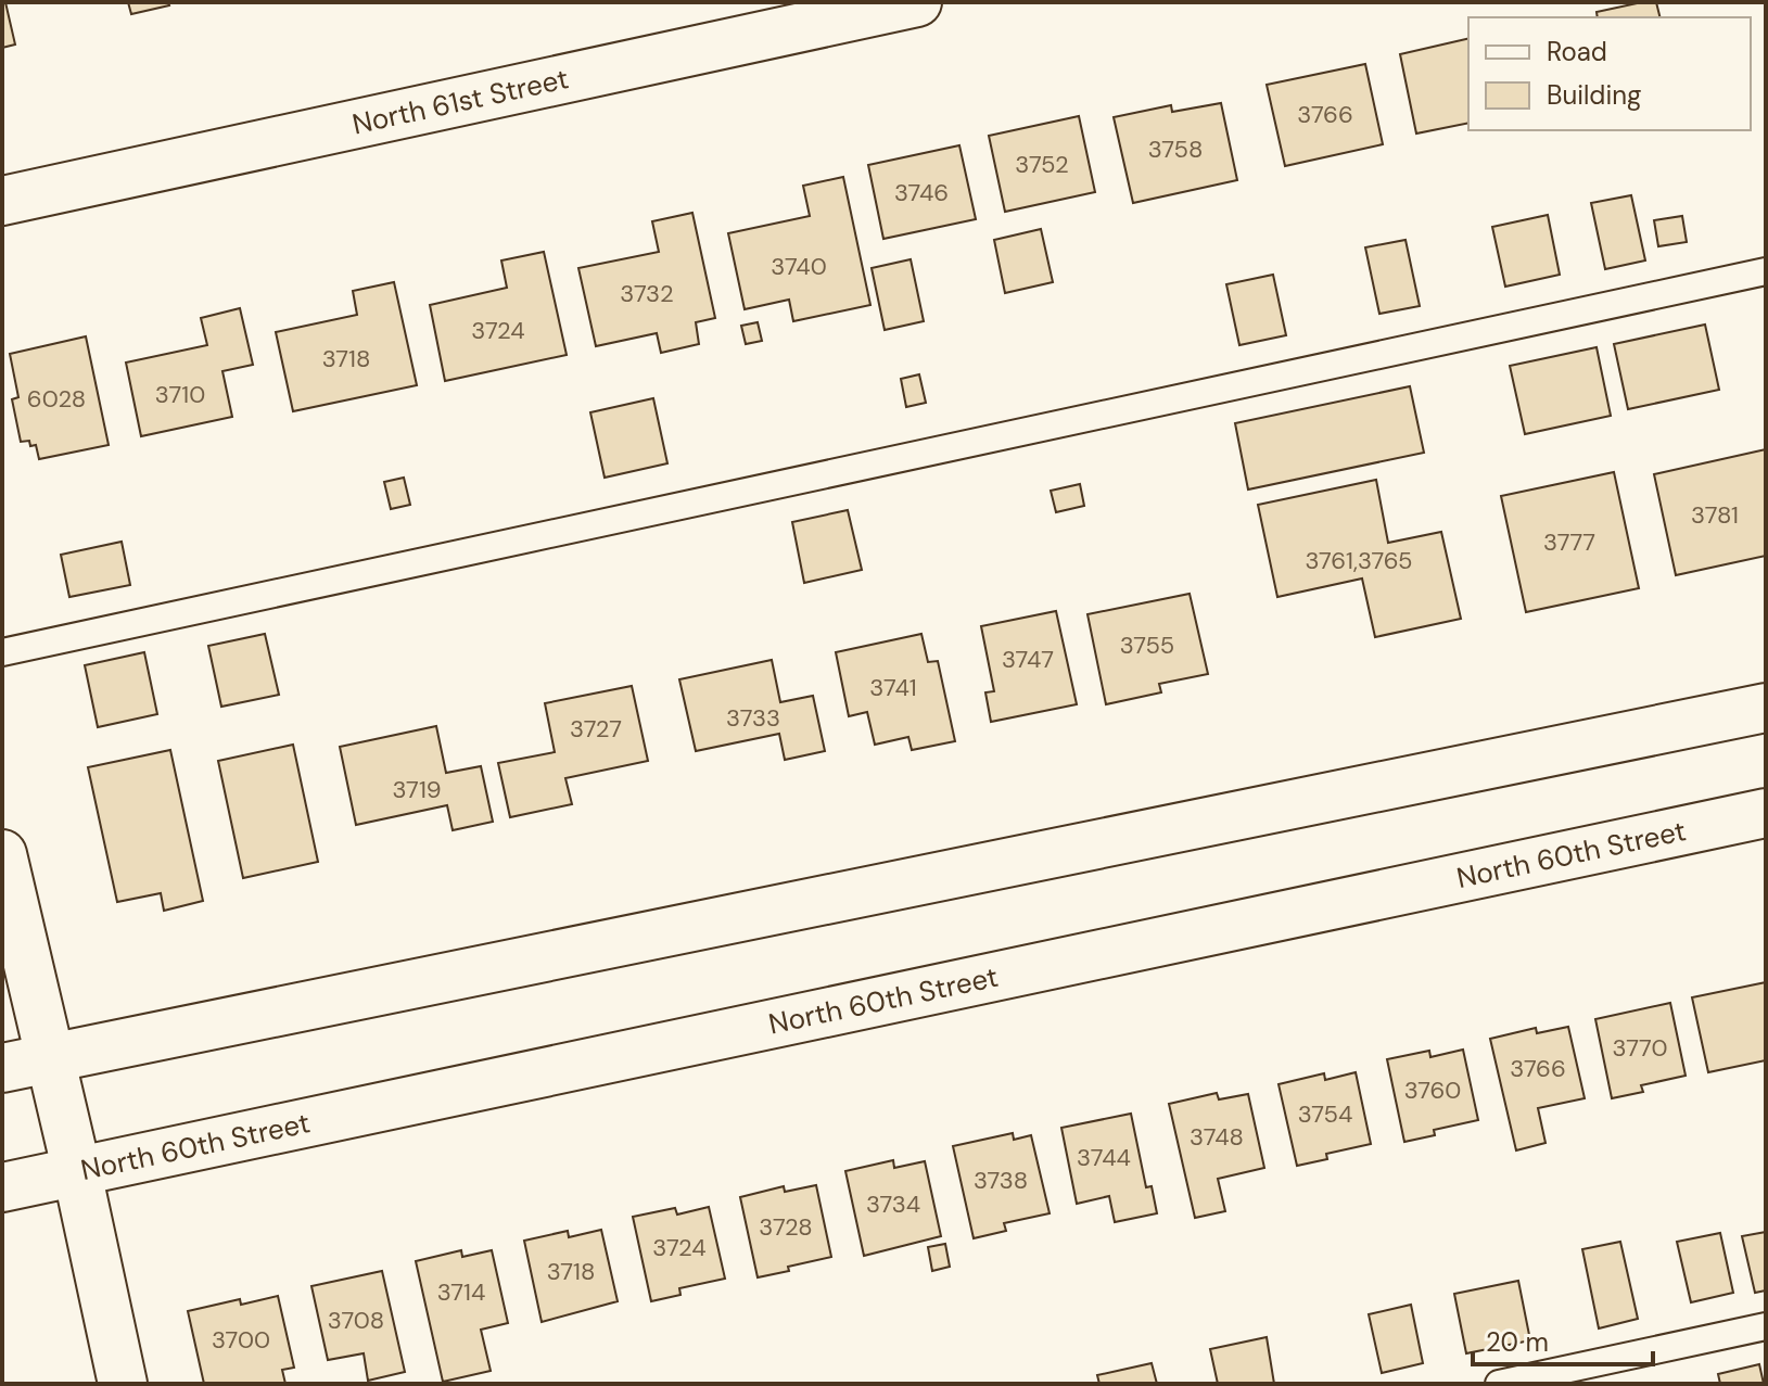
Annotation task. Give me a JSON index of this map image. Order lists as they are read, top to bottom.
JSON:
{
  "streets": {
    "main road": ["North 61st Street", "North 60th Street"]
  },
  "house_numbers": [
    "3766",
    "3758",
    "3752",
    "3746",
    "3740",
    "3732",
    "3724",
    "3718",
    "3710",
    "6028",
    "3781",
    "3777",
    "3761,3765",
    "3755",
    "3747",
    "3741",
    "3733",
    "3727",
    "3719",
    "3770",
    "3766",
    "3760",
    "3754",
    "3748",
    "3744",
    "3738",
    "3734",
    "3728",
    "3724",
    "3718",
    "3714",
    "3708",
    "3700"
  ],
  "legend": ["Road", "Building"],
  "scale_bar": "20 m"
}
